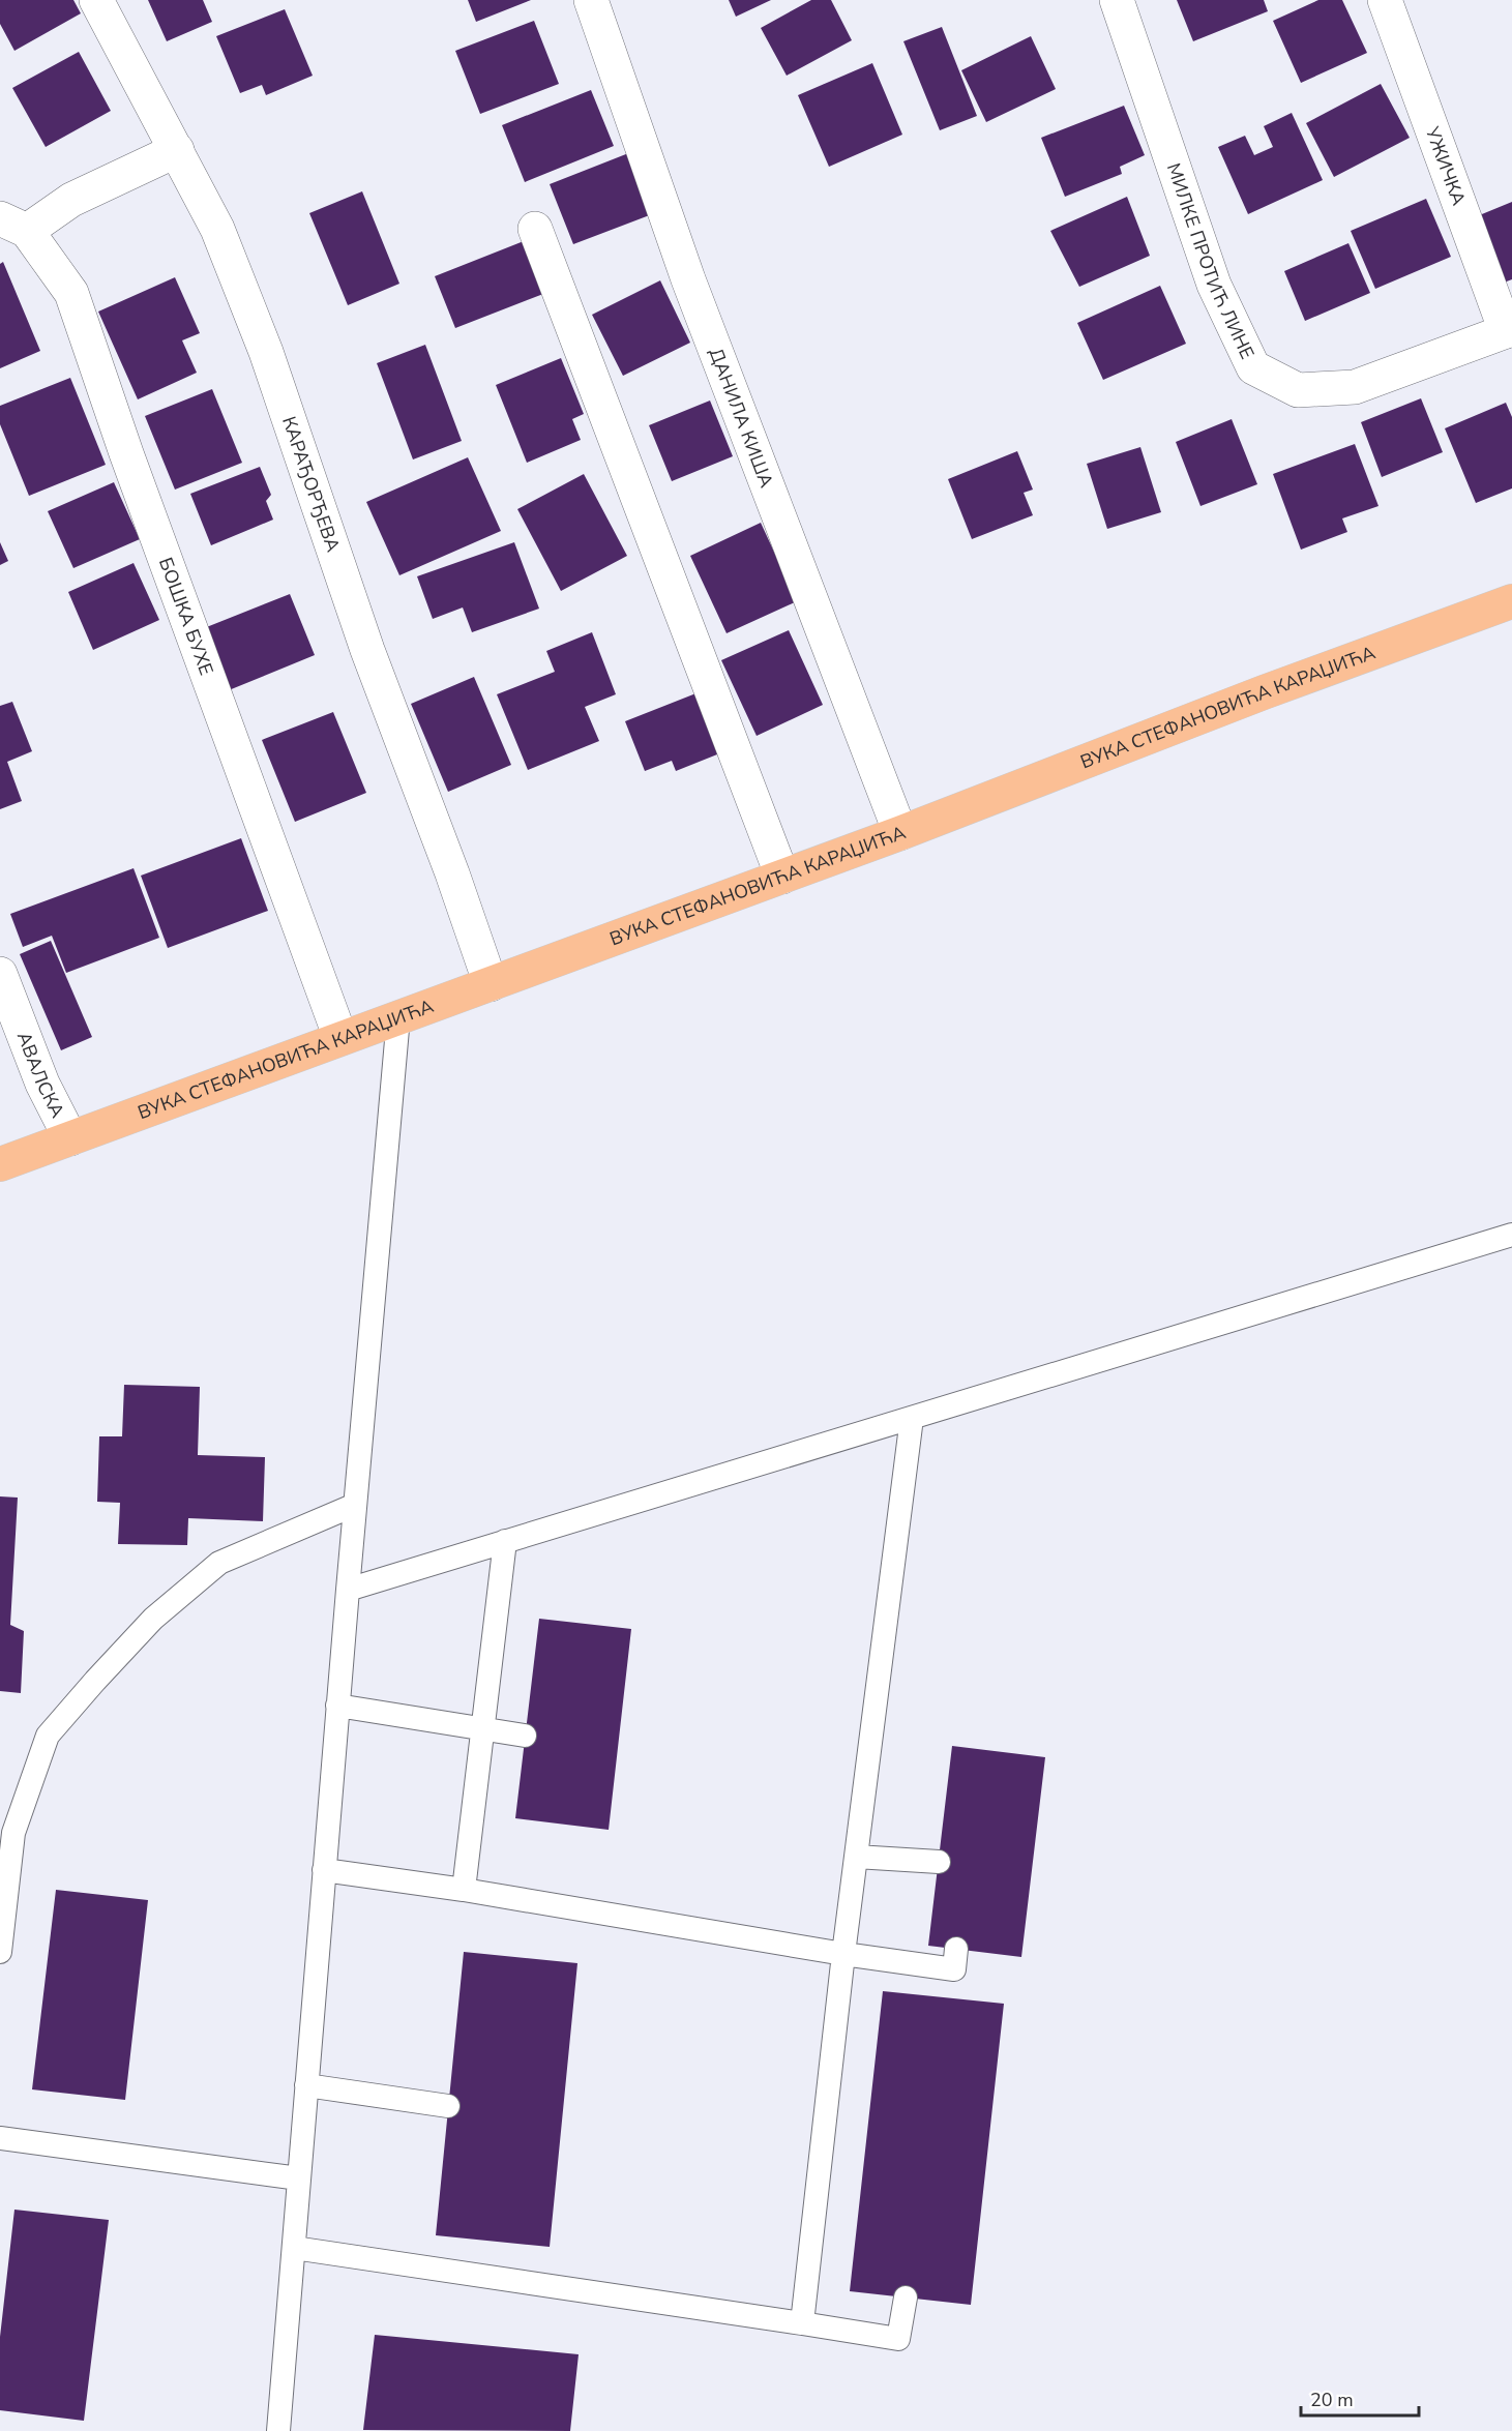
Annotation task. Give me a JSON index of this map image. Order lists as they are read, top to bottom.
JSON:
{
  "streets": {
    "main road": ["ВУКА СТЕФАНОВИЋА КАРАЏИЋА"],
    "street": [
      "УЖИЧКА",
      "МИЛКЕ ПРОТИЋ ЛИНЕ",
      "ДАНИЛА КИША",
      "КАРАЂОРЂЕВА",
      "БОШКА БУХЕ",
      "АВАЛСКА"
    ]
  },
  "crossings": [
    ["УЖИЧКА", "МИЛКЕ ПРОТИЋ ЛИНЕ"],
    ["ДАНИЛА КИША", "ВУКА СТЕФАНОВИЋА КАРАЏИЋА"],
    ["КАРАЂОРЂЕВА", "ВУКА СТЕФАНОВИЋА КАРАЏИЋА"],
    ["БОШКА БУХЕ", "ВУКА СТЕФАНОВИЋА КАРАЏИЋА"],
    ["ВУКА СТЕФАНОВИЋА КАРАЏИЋА", "АВАЛСКА"]
  ],
  "scale_bar": "20 m"
}
